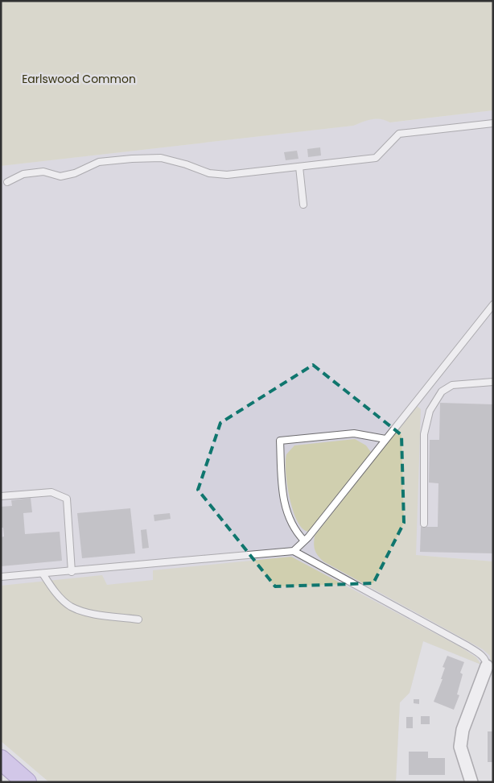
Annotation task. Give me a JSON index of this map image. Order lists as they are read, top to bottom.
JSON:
{
  "parks": ["Earlswood Common"]
}
